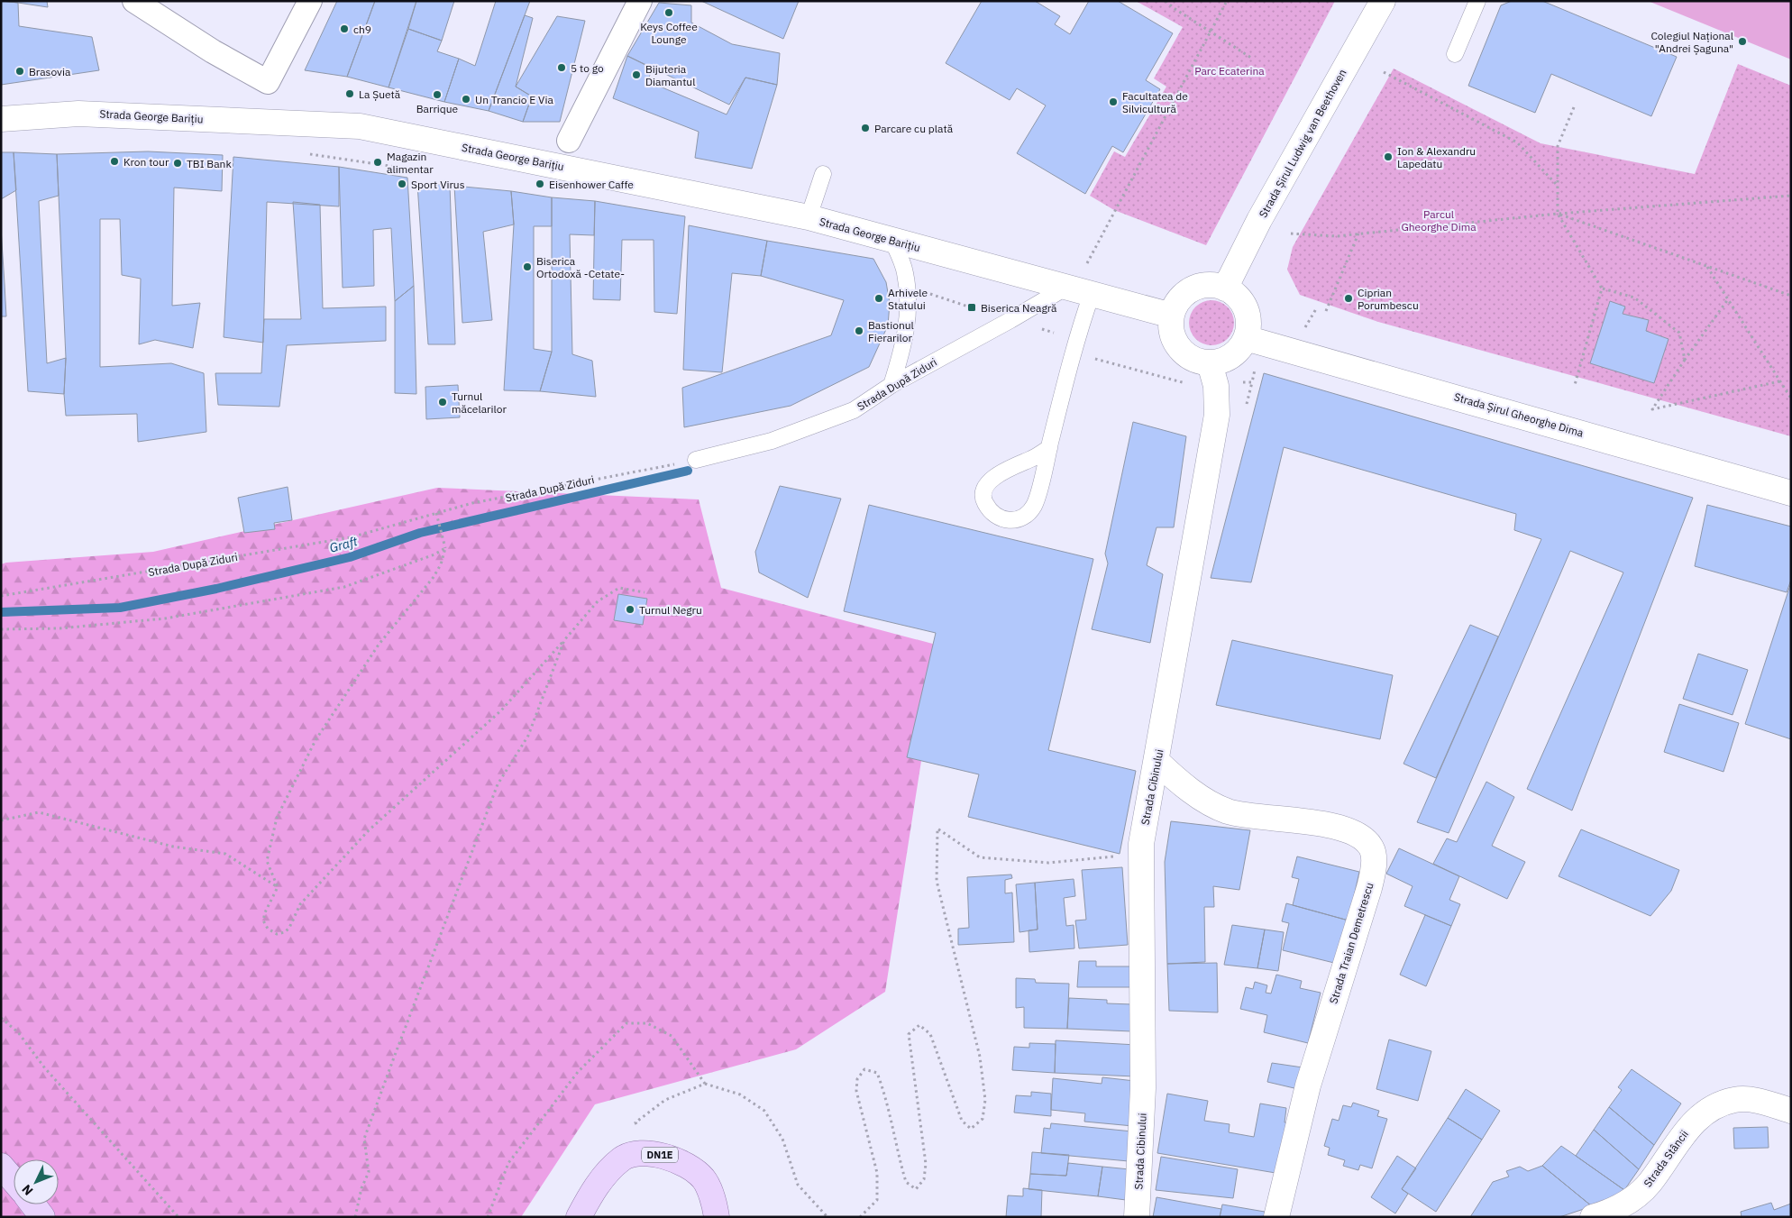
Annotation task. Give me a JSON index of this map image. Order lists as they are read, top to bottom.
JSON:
{
  "streets": {
    "main road": ["DN1E"],
    "street": [
      "Strada George Barițiu",
      "Strada Șirul Ludwig van Beethoven",
      "Strada Șirul Gheorghe Dima",
      "Strada Cibinului",
      "Strada Traian Demetrescu",
      "Strada Stâncii"
    ],
    "lane": ["Strada După Ziduri"]
  },
  "crossings": [
    ["Strada George Barițiu", "Strada Șirul Ludwig van Beethoven"],
    ["Strada George Barițiu", "Strada După Ziduri"],
    ["Strada George Barițiu", "Strada Șirul Gheorghe Dima"],
    ["Strada George Barițiu", "Strada Cibinului"],
    ["Strada Șirul Ludwig van Beethoven", "Strada Șirul Gheorghe Dima"],
    ["Strada Șirul Ludwig van Beethoven", "Strada Cibinului"],
    ["Strada Șirul Gheorghe Dima", "Strada Cibinului"],
    ["Strada Cibinului", "Strada Traian Demetrescu"]
  ],
  "water": ["Graft"],
  "parks": ["Parc Ecaterina", "Parcul Gheorghe Dima"],
  "places": {
    "other": [
      "Keys Coffee Lounge",
      "ch9",
      "Colegiul Național \"Andrei Șaguna\"",
      "5 to go",
      "Brasovia",
      "Bijuteria Diamantul",
      "La Șuetă",
      "Barrique",
      "Un Trancio E Via",
      "Facultatea de Silvicultură",
      "Parcare cu plată",
      "Ion & Alexandru Lapedatu",
      "Kron tour",
      "Magazin alimentar",
      "TBI Bank",
      "Sport Virus",
      "Eisenhower Caffe",
      "Biserica Ortodoxă -Cetate-",
      "Arhivele Statului",
      "Ciprian Porumbescu",
      "Bastionul Fierarilor",
      "Turnul măcelarilor",
      "Turnul Negru"
    ],
    "transit": ["Biserica Neagră"]
  },
  "north": "bottom left"
}
